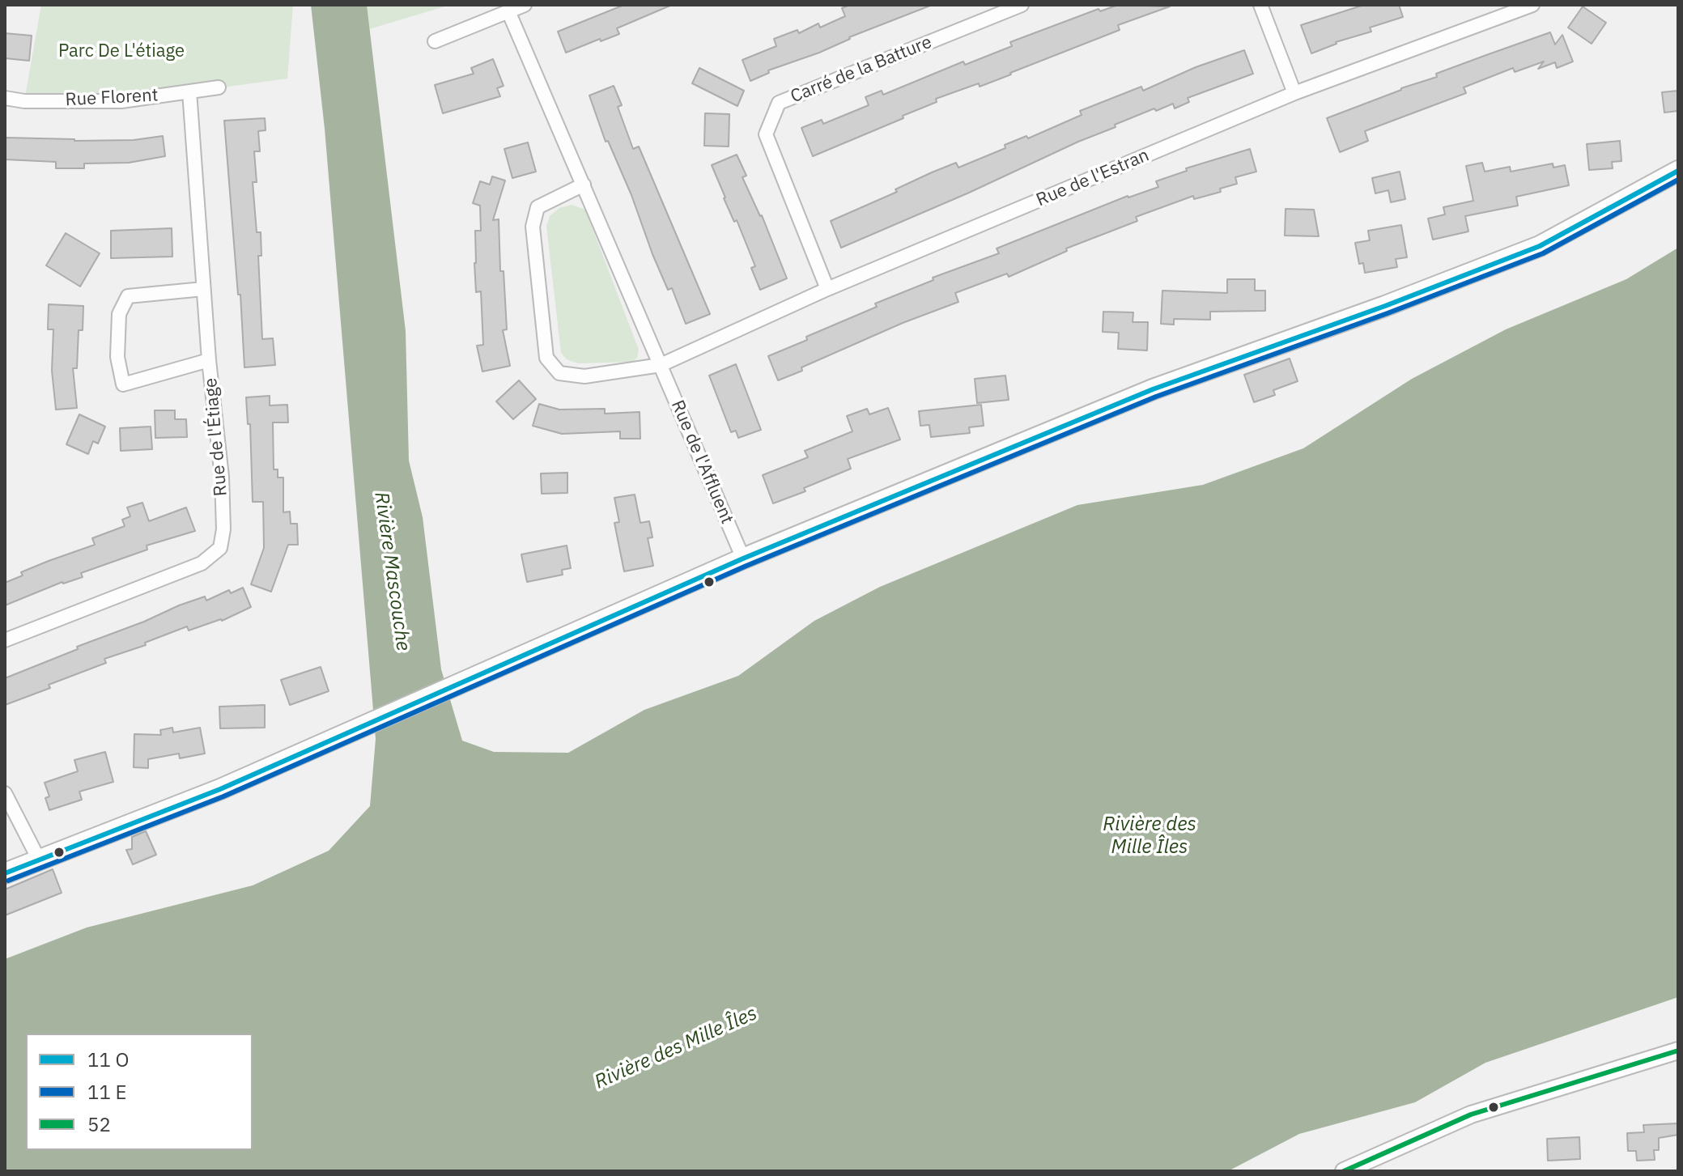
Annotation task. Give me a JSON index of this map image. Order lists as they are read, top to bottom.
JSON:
{
  "streets": {
    "street": [
      "Carré de la Batture",
      "Rue Florent",
      "Rue de l'Estran",
      "Rue de l'Étiage",
      "Rue de l'Affluent"
    ]
  },
  "crossings": [
    ["Carré de la Batture", "Rue de l'Estran"],
    ["Rue Florent", "Rue de l'Étiage"],
    ["Rue de l'Estran", "Rue de l'Affluent"]
  ],
  "water": ["Rivière Mascouche", "Rivière des Mille Îles"],
  "parks": ["Parc De L'étiage"],
  "lines": ["transit line 52"],
  "legend": ["11 O", "11 E", "52"]
}
